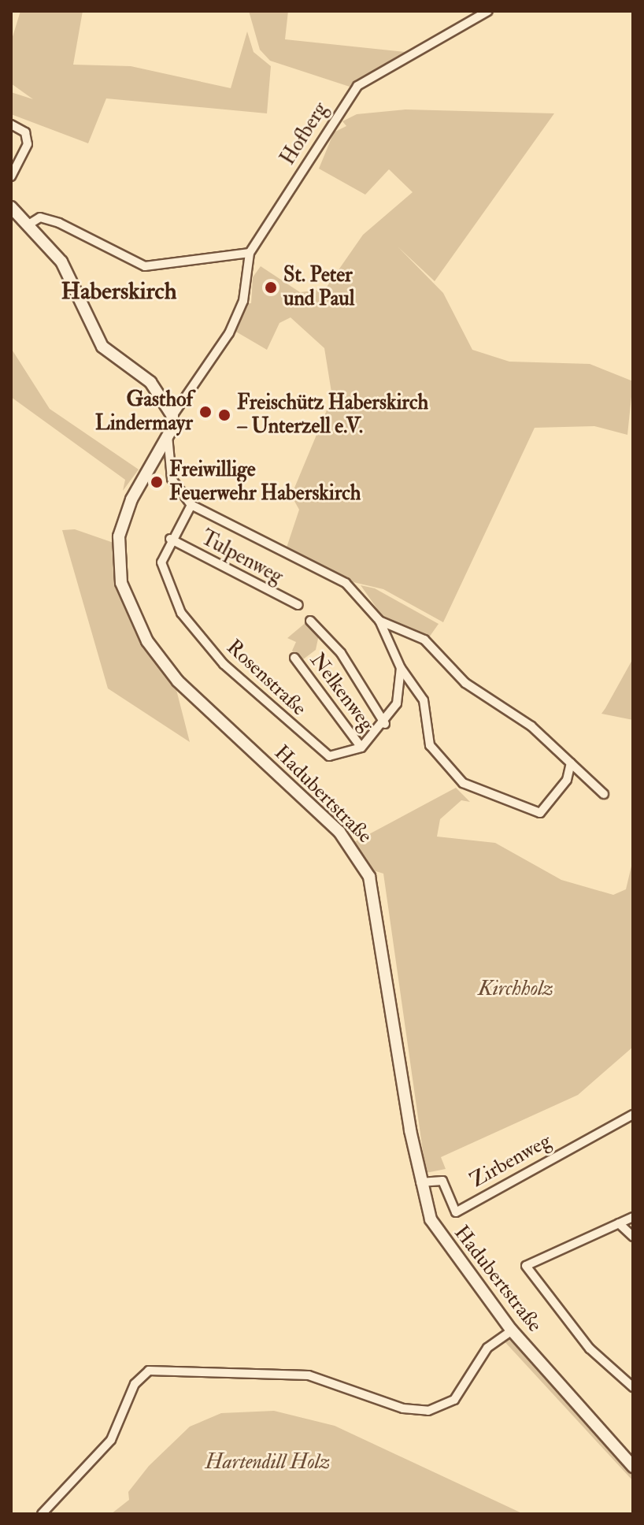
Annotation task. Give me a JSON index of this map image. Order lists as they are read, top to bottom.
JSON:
{
  "streets": {
    "street": [
      "Hofberg",
      "Tulpenweg",
      "Rosenstraße",
      "Nelkenweg",
      "Hadubertstraße",
      "Zirbenweg"
    ]
  },
  "crossings": [
    ["Tulpenweg", "Rosenstraße"],
    ["Rosenstraße", "Nelkenweg"],
    ["Hadubertstraße", "Zirbenweg"]
  ],
  "districts": ["Haberskirch"],
  "parks": ["Kirchholz", "Hartendill Holz"],
  "places": [
    "St. Peter und Paul",
    "Gasthof Lindermayr",
    "Freischütz Haberskirch – Unterzell e.V.",
    "Freiwillige Feuerwehr Haberskirch"
  ]
}
